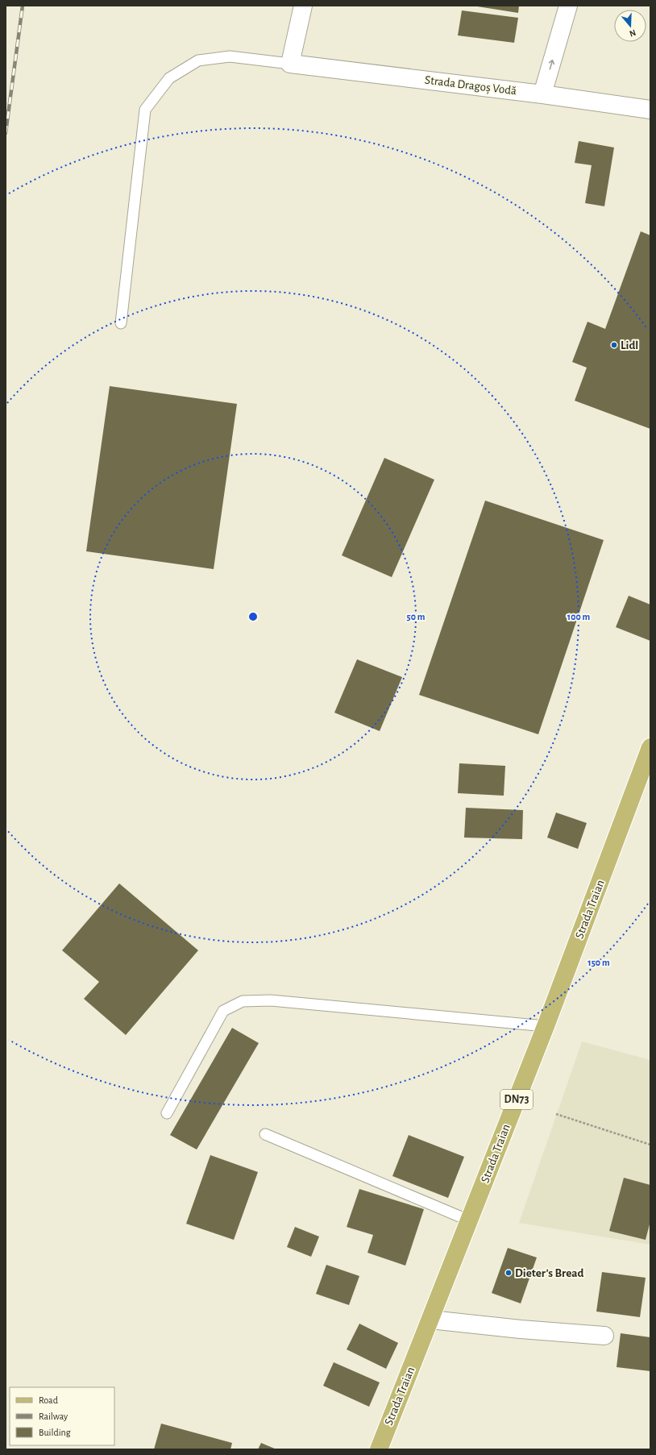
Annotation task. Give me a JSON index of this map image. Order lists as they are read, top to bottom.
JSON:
{
  "streets": {
    "main road": ["Strada Traian", "DN73"],
    "street": ["Strada Dragoș Vodă"]
  },
  "places": ["Lidl", "Dieter’s Bread"],
  "legend": ["Road", "Railway", "Building"],
  "north": "bottom",
  "rings": ["50 m", "100 m", "150 m"]
}
